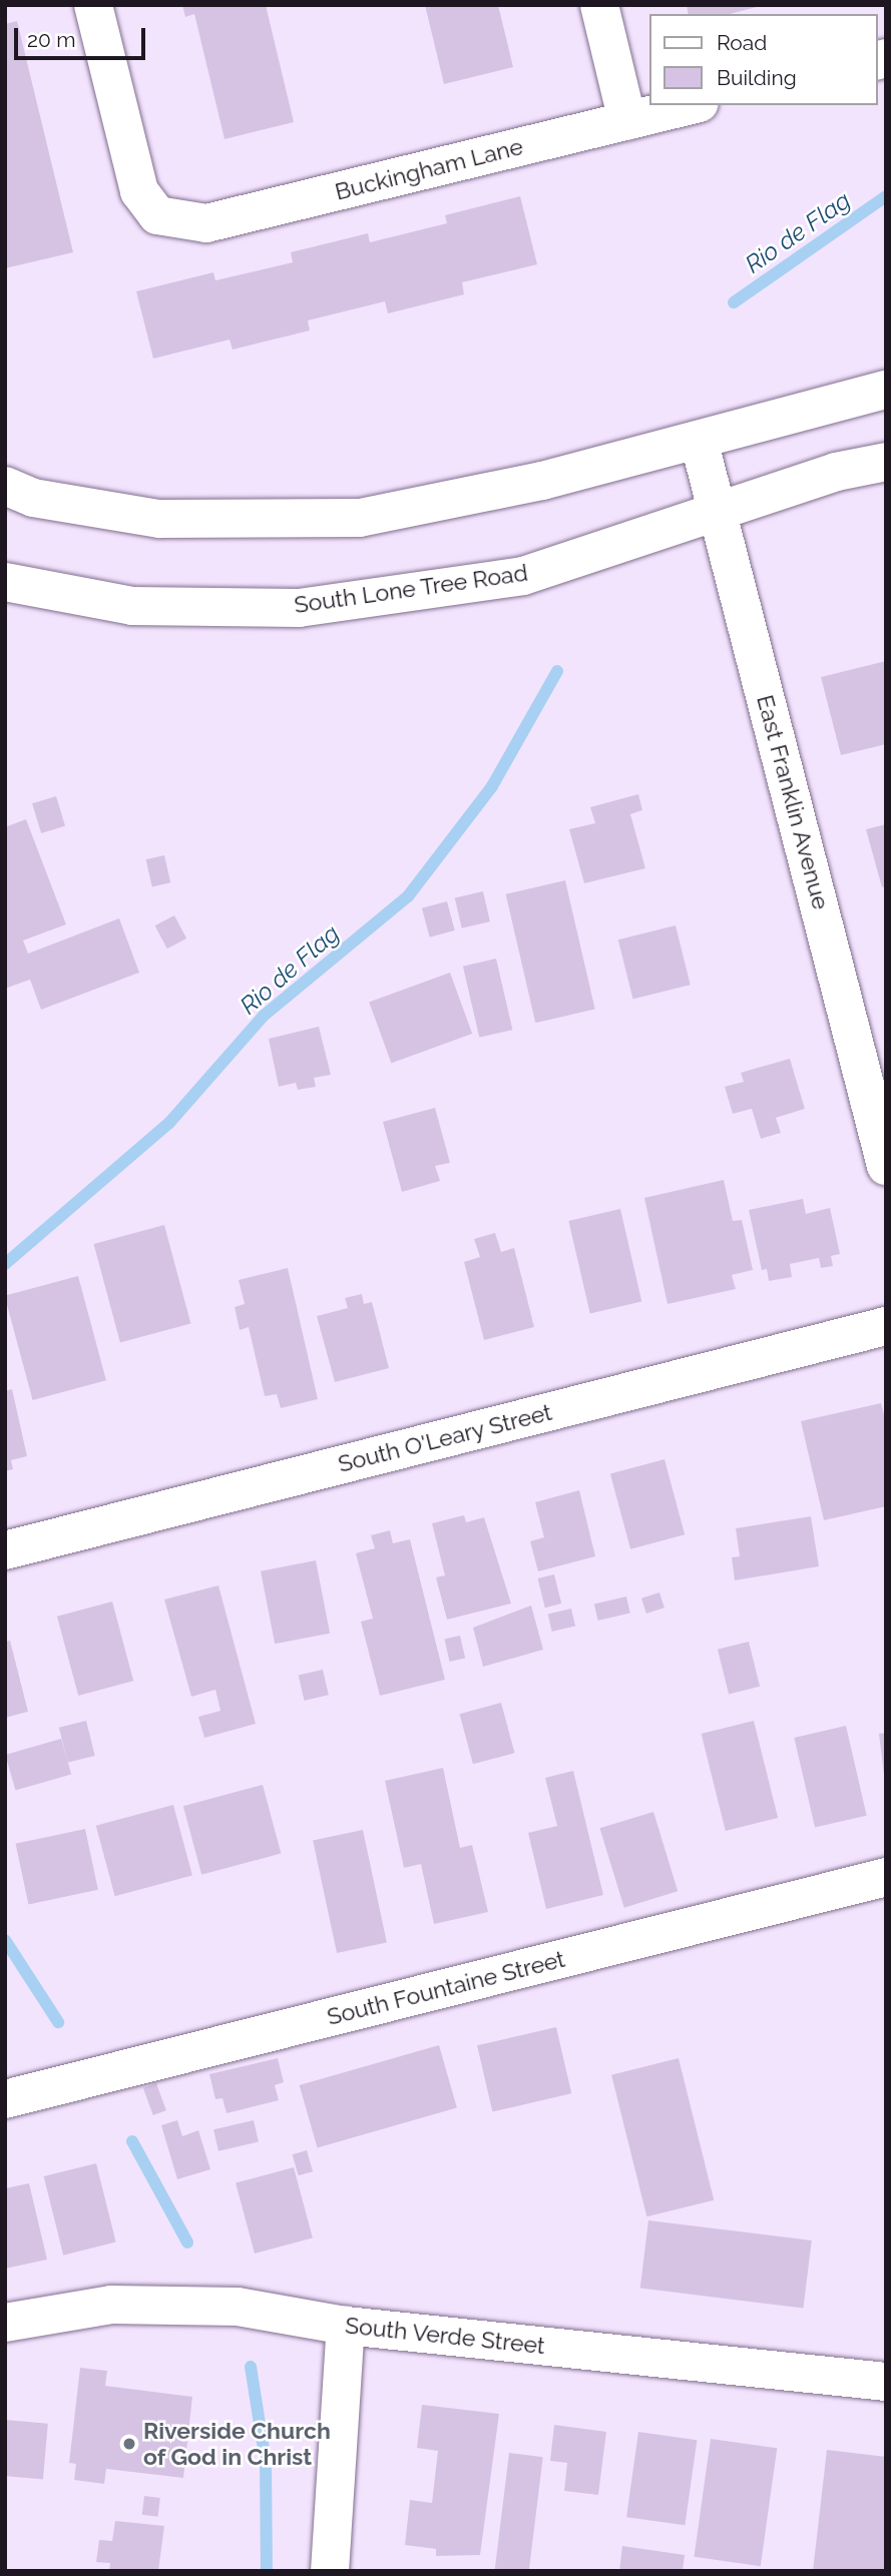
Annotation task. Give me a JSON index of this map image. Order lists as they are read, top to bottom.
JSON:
{
  "streets": {
    "street": [
      "Buckingham Lane",
      "South Lone Tree Road",
      "East Franklin Avenue",
      "South O'Leary Street",
      "South Fountaine Street",
      "South Verde Street"
    ]
  },
  "crossings": [
    ["South Lone Tree Road", "East Franklin Avenue"]
  ],
  "water": ["Rio de Flag"],
  "places": ["Riverside Church of God in Christ"],
  "legend": ["Road", "Building"],
  "scale_bar": "20 m"
}
